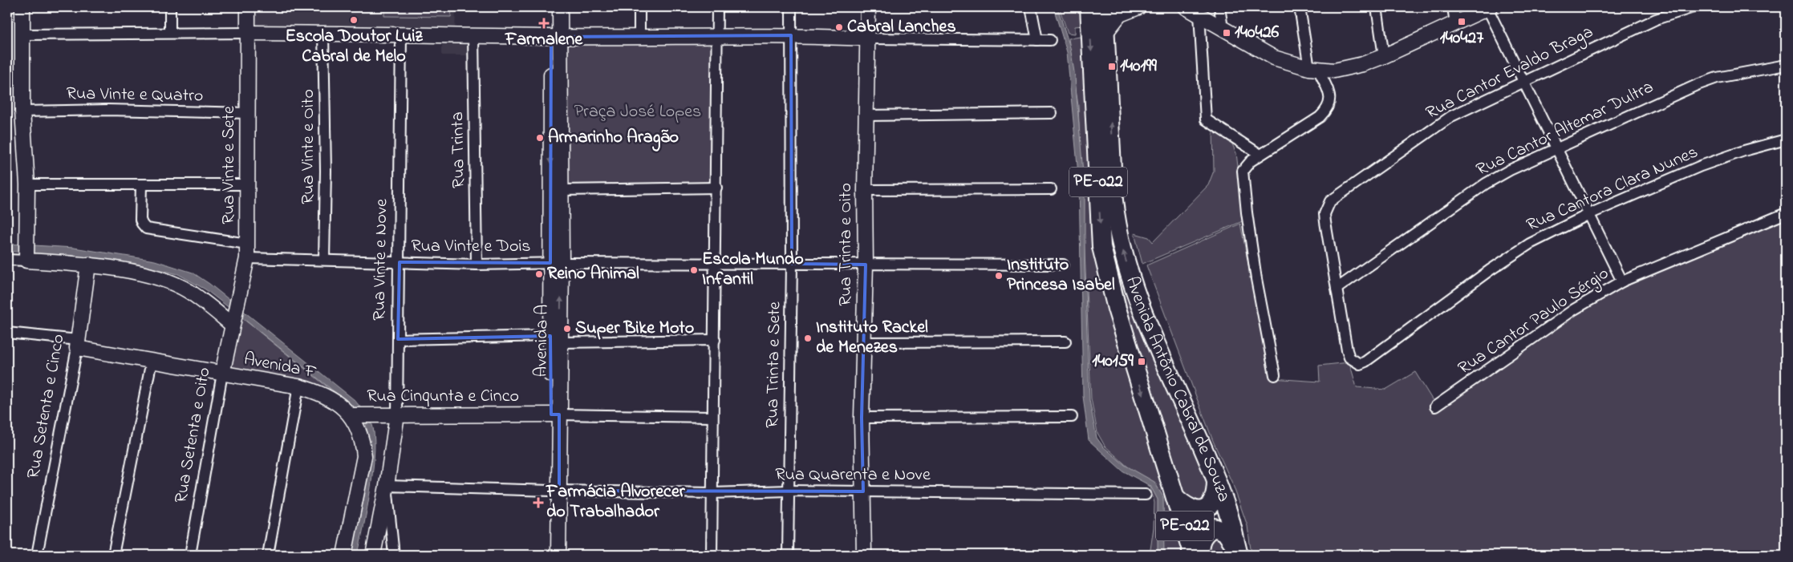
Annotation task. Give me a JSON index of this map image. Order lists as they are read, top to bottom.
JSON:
{
  "streets": {
    "highway": ["PE-022", "Avenida Antônio Cabral de Souza"],
    "street": [
      "Rua Cantor Evaldo Braga",
      "Rua Vinte e Quatro",
      "Rua Cantor Altemar Dultra",
      "Rua Vinte e Oito",
      "Rua Trinta",
      "Rua Vinte e Sete",
      "Rua Cantora Clara Nunes",
      "Rua Trinta e Oito",
      "Rua Vinte e Dois",
      "Rua Vinte e Nove",
      "Rua Cantor Paulo Sérgio",
      "Avenida A",
      "Rua Trinta e Sete",
      "Avenida F",
      "Rua Cinqunta e Cinco",
      "Rua Setenta e Cinco",
      "Rua Setenta e Oito",
      "Rua Quarenta e Nove"
    ]
  },
  "crossings": [
    ["Rua Cantor Evaldo Braga", "Rua Cantor Altemar Dultra"],
    ["Rua Cantor Evaldo Braga", "Rua Cantora Clara Nunes"],
    ["Rua Vinte e Quatro", "Rua Vinte e Sete"],
    ["Rua Cantor Altemar Dultra", "Rua Cantora Clara Nunes"],
    ["Rua Vinte e Oito", "Rua Vinte e Dois"],
    ["Rua Trinta", "Rua Vinte e Dois"],
    ["Rua Vinte e Sete", "Rua Vinte e Dois"],
    ["Rua Vinte e Sete", "Rua Setenta e Oito"],
    ["Rua Trinta e Oito", "Rua Vinte e Dois"],
    ["Rua Trinta e Oito", "Rua Quarenta e Nove"],
    ["Rua Vinte e Dois", "Rua Vinte e Nove"],
    ["Rua Vinte e Dois", "Avenida A"],
    ["Rua Vinte e Dois", "Rua Trinta e Sete"],
    ["Rua Vinte e Nove", "Rua Cinqunta e Cinco"],
    ["Rua Vinte e Nove", "Rua Quarenta e Nove"],
    ["Avenida A", "Rua Cinqunta e Cinco"],
    ["Avenida A", "Rua Quarenta e Nove"],
    ["Rua Trinta e Sete", "Rua Quarenta e Nove"],
    ["Avenida F", "Rua Cinqunta e Cinco"],
    ["Avenida F", "Rua Setenta e Cinco"],
    ["Avenida F", "Rua Setenta e Oito"]
  ],
  "parks": ["Praça José Lopes"],
  "places": {
    "other": [
      "Escola Doutor Luiz Cabral de Melo",
      "Cabral Lanches",
      "Armarinho Aragão",
      "Escola Mundo Infantil",
      "Reino Animal",
      "Instituto Princesa Isabel",
      "Super Bike Moto",
      "Instituto Rackel de Menezes"
    ],
    "transit": [
      "140427",
      "140426",
      "140199",
      "140159"
    ],
    "health": ["Farmalene", "Farmácia Alvorecer do Trabalhador"]
  }
}
